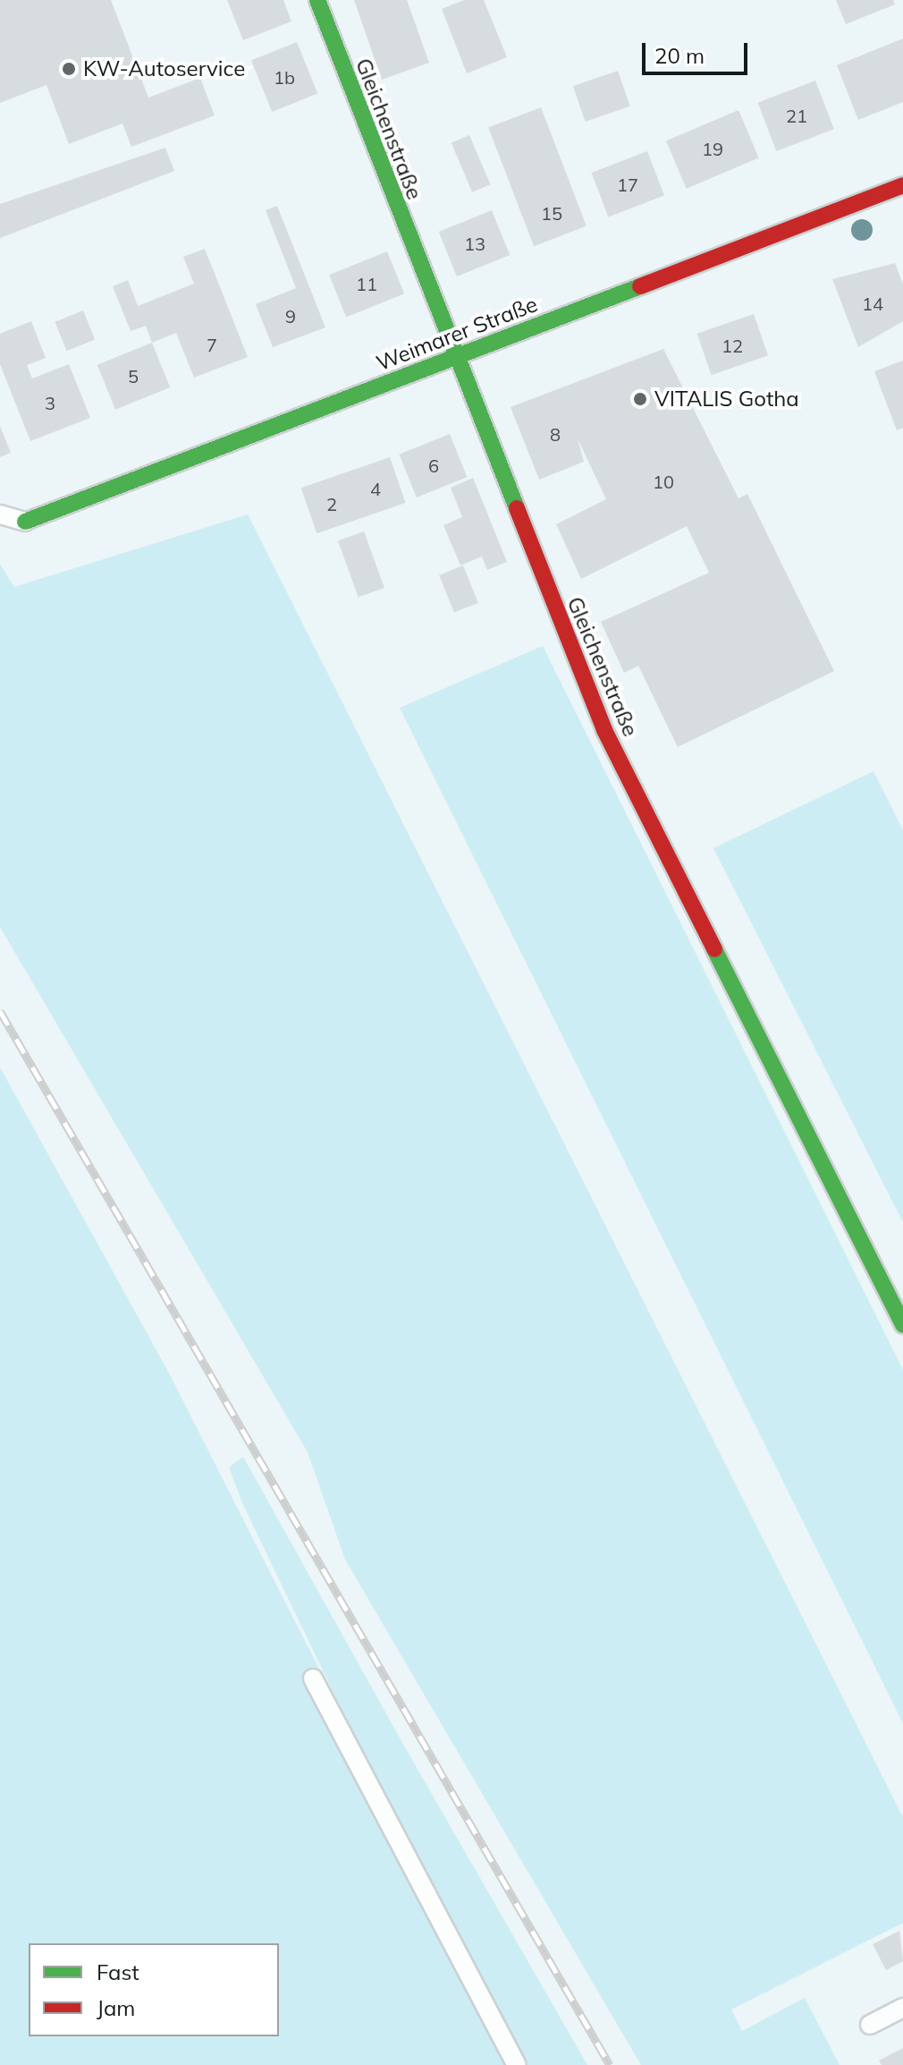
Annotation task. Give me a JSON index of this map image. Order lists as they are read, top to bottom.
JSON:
{
  "streets": {
    "street": ["Gleichenstraße", "Weimarer Straße"]
  },
  "crossings": [
    ["Gleichenstraße", "Weimarer Straße"]
  ],
  "places": ["KW-Autoservice", "VITALIS Gotha"],
  "house_numbers": [
    "1b",
    "21",
    "19",
    "17",
    "15",
    "13",
    "11",
    "14",
    "9",
    "7",
    "12",
    "5",
    "3",
    "8",
    "6",
    "10",
    "4",
    "2"
  ],
  "legend": ["Fast", "Jam"],
  "scale_bar": "20 m"
}
